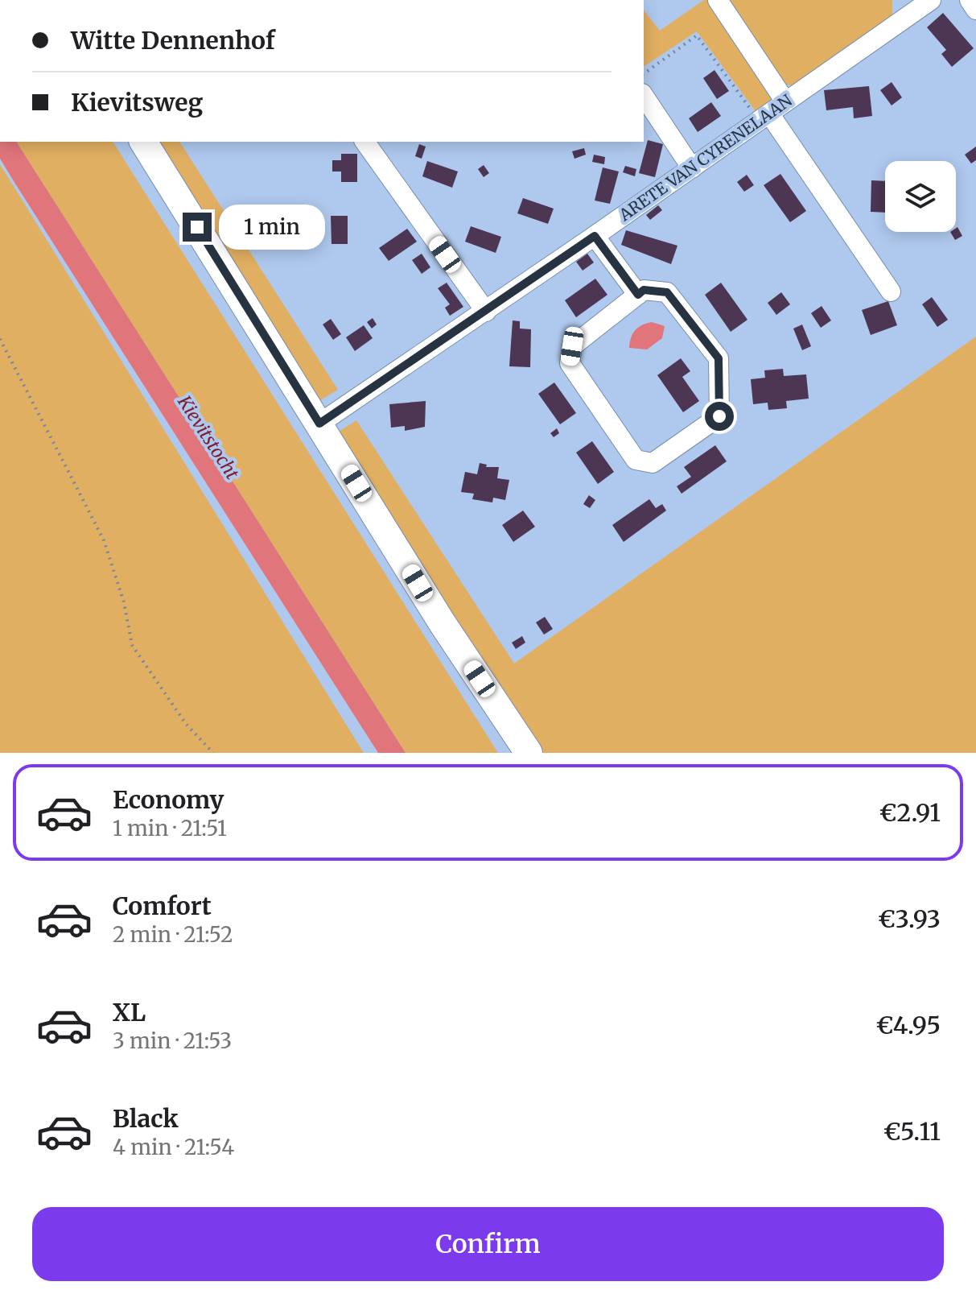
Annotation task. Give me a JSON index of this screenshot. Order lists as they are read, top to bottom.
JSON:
{
  "streets": {
    "street": ["ARETE VAN CYRENELAAN"]
  },
  "water": ["Kievitstocht"],
  "page": {
    "banner": ["Witte Dennenhof", "Kievitsweg"],
    "bubble": "1 min",
    "list": [
      {
        "name": "Economy",
        "note": "1 min · 21:51",
        "value": "€2.91"
      },
      {
        "name": "Comfort",
        "note": "2 min · 21:52",
        "value": "€3.93"
      },
      {
        "name": "XL",
        "note": "3 min · 21:53",
        "value": "€4.95"
      },
      {
        "name": "Black",
        "note": "4 min · 21:54",
        "value": "€5.11"
      }
    ],
    "buttons": "Confirm"
  }
}
